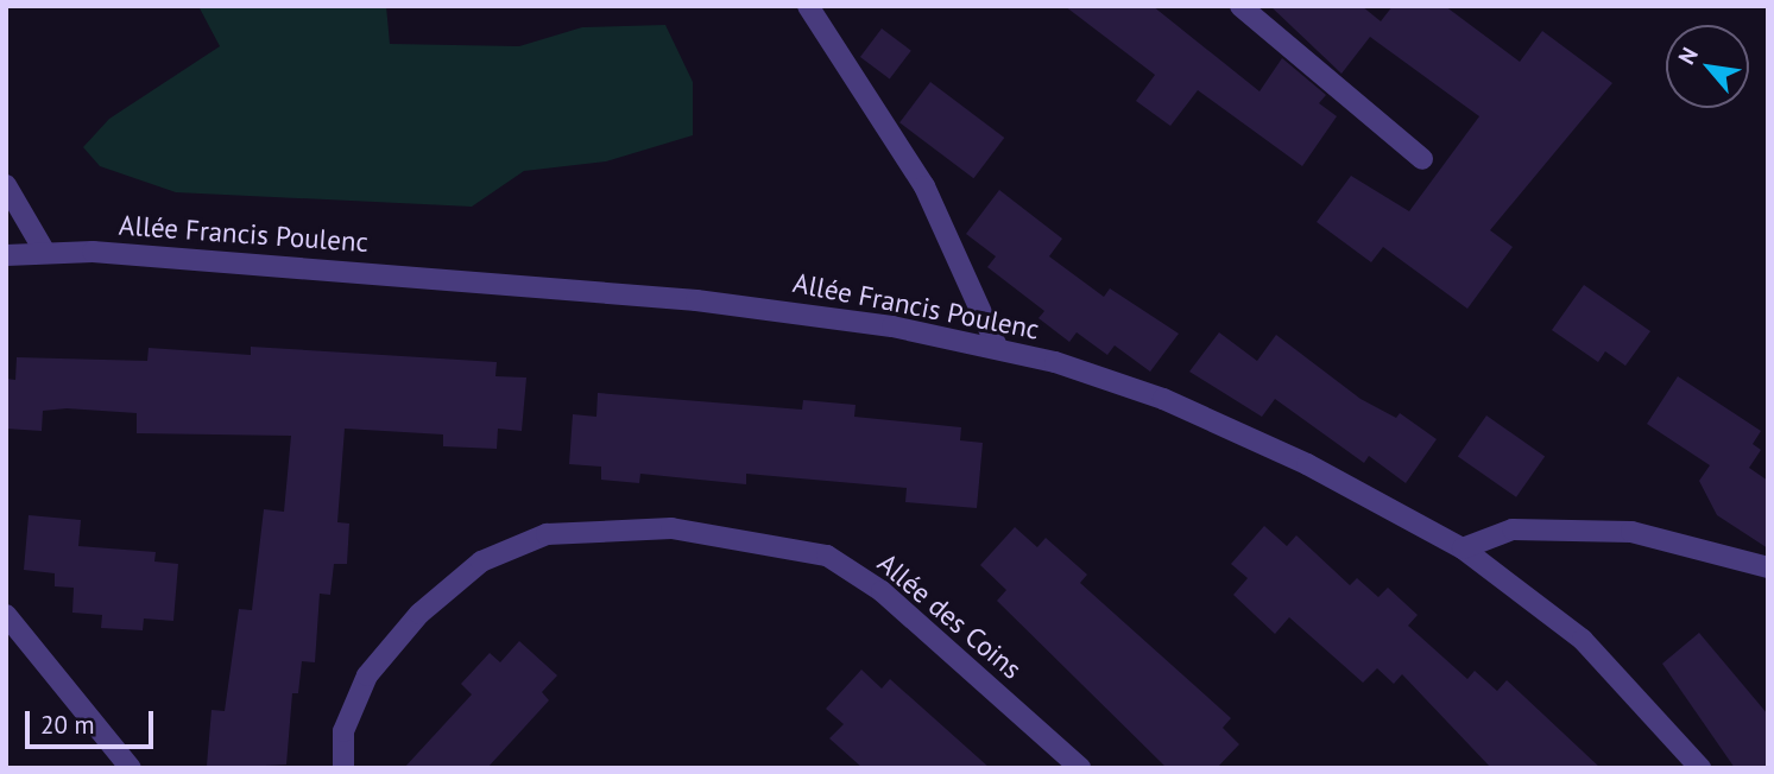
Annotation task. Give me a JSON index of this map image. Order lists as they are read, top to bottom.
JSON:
{
  "streets": {
    "street": ["Allée Francis Poulenc", "Allée des Coins"]
  },
  "scale_bar": "20 m",
  "north": "top left"
}
